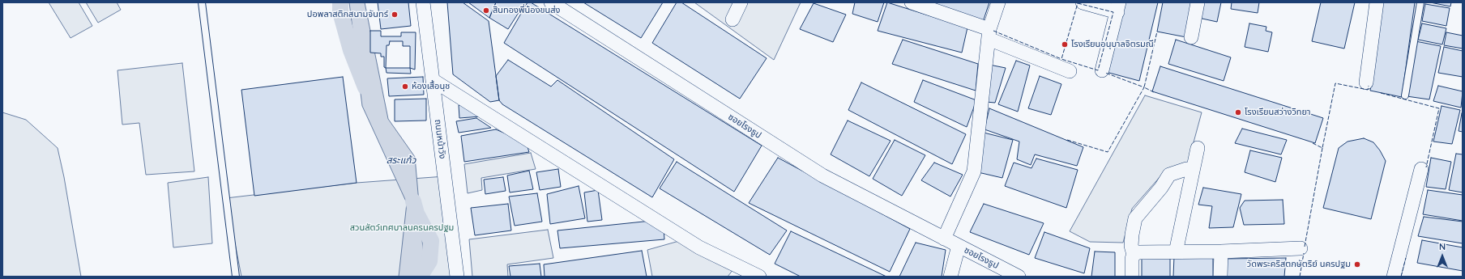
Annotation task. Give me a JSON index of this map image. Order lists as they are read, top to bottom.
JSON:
{
  "streets": {
    "street": ["ซอยโรงธูป", "ถนนหน้าวัง"]
  },
  "water": ["สระแก้ว"],
  "parks": ["สวนสัตว์เทศบาลนครนครปฐม"],
  "places": [
    "สินทองพี่น้องขนส่ง",
    "ปอพลาสติกสนามจันทร์",
    "โรงเรียนอนุบาลจิตรมณี",
    "ห้องเสื้อนุช",
    "โรงเรียนสว่างวิทยา",
    "วัดพระคริสตกษัตริย์ นครปฐม"
  ],
  "north": "top"
}
